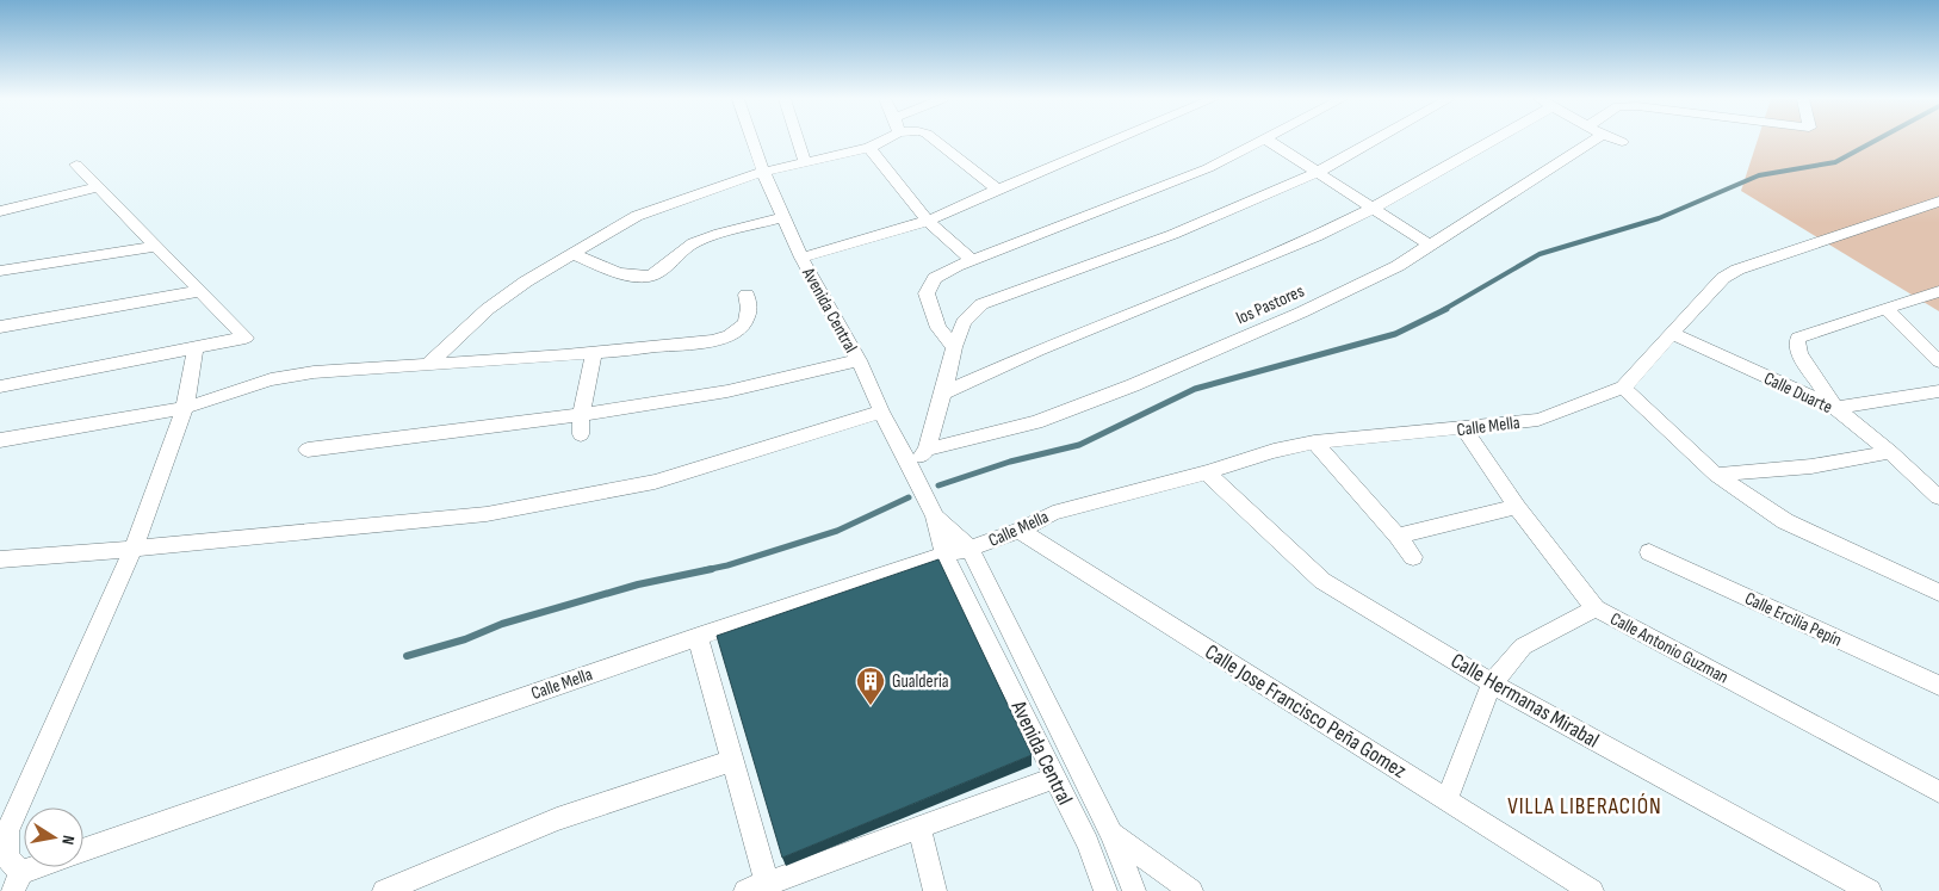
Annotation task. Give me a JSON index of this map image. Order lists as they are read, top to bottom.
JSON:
{
  "streets": {
    "street": [
      "los Pastores",
      "Avenida Central",
      "Calle Duarte",
      "Calle Mella",
      "Calle Ercilia Pepín",
      "Calle Antonio Guzman",
      "Calle Hermanas Mirabal",
      "Calle Jose Francisco Peña Gomez"
    ]
  },
  "crossings": [
    ["Avenida Central", "Calle Mella"],
    ["Calle Duarte", "Calle Mella"],
    ["Calle Mella", "Calle Antonio Guzman"],
    ["Calle Mella", "Calle Hermanas Mirabal"],
    ["Calle Mella", "Calle Jose Francisco Peña Gomez"]
  ],
  "districts": ["VILLA LIBERACIÓN"],
  "places": {
    "building": ["Gualderia"]
  },
  "north": "right"
}
